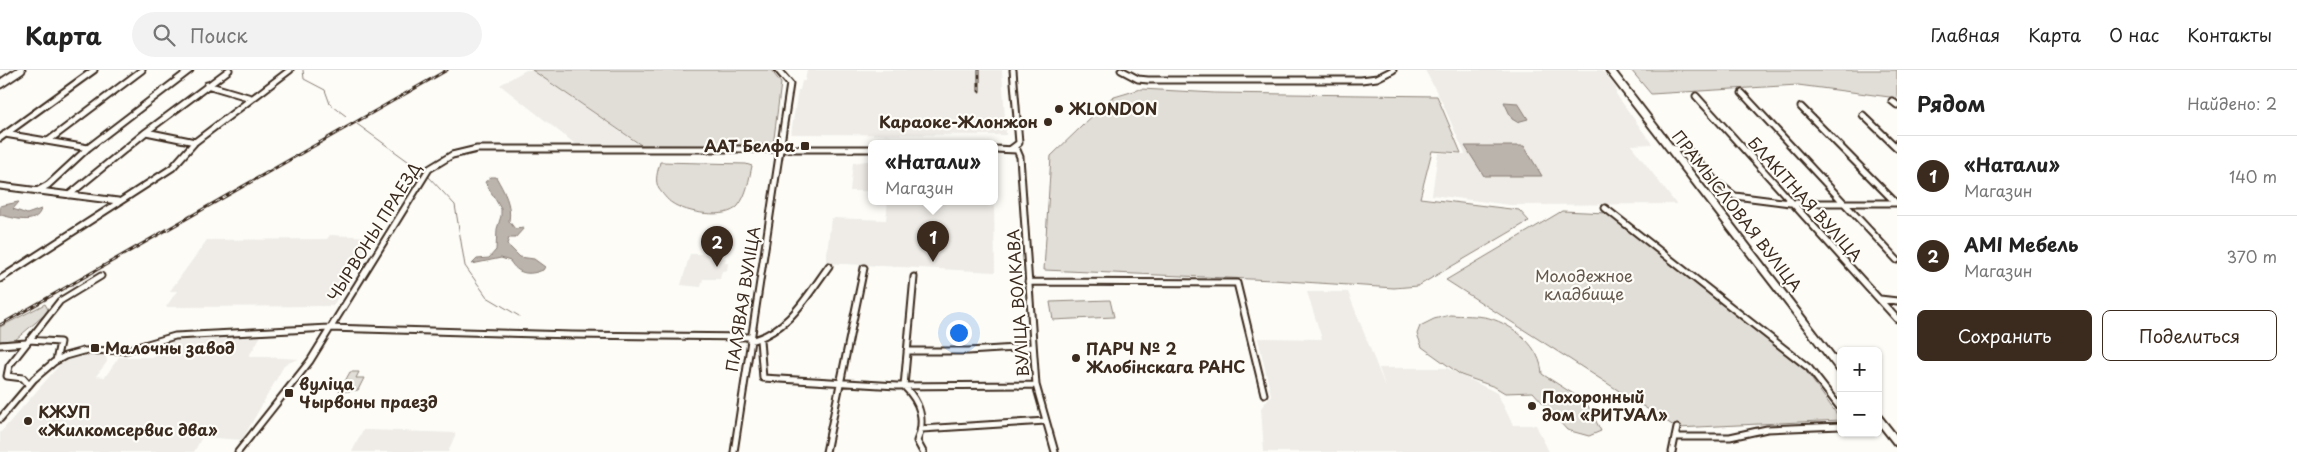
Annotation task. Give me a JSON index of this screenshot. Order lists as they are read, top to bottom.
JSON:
{
  "streets": {
    "main road": ["ПРАМЫСЛОВАЯ ВУЛІЦА"],
    "street": [
      "БЛАКІТНАЯ ВУЛІЦА",
      "ЧЫРВОНЫ ПРАЕЗД",
      "ПАЛЯВАЯ ВУЛІЦА",
      "ВУЛІЦА ВОЛКАВА"
    ]
  },
  "crossings": [
    ["ЧЫРВОНЫ ПРАЕЗД", "ПАЛЯВАЯ ВУЛІЦА"]
  ],
  "parks": ["Молодежное кладбище"],
  "places": {
    "other": [
      "ЖLONDON",
      "Караоке-Жлонжон",
      "ПАРЧ № 2 Жлобінскага РАНС",
      "Похоронный дом «РИТУАЛ»",
      "КЖУП «Жилкомсервис два»"
    ],
    "transit": ["ААТ Белфа", "Малочны завод", "вуліца Чырвоны праезд"]
  },
  "page": {
    "header": "Карта",
    "search": "Поиск",
    "nav": [
      "Главная",
      "Карта",
      "О нас",
      "Контакты"
    ],
    "heading": ["Рядом", "Найдено: 2"],
    "list": [
      {
        "mark": "1",
        "name": "«Натали»",
        "note": "Магазин",
        "value": "140 m"
      },
      {
        "mark": "2",
        "name": "AMI Мебель",
        "note": "Магазин",
        "value": "370 m"
      }
    ],
    "popup": ["«Натали»", "Магазин"],
    "pins": ["1", "2"],
    "buttons": ["Сохранить", "Поделиться"],
    "map_buttons": ["+", "−"]
  }
}
